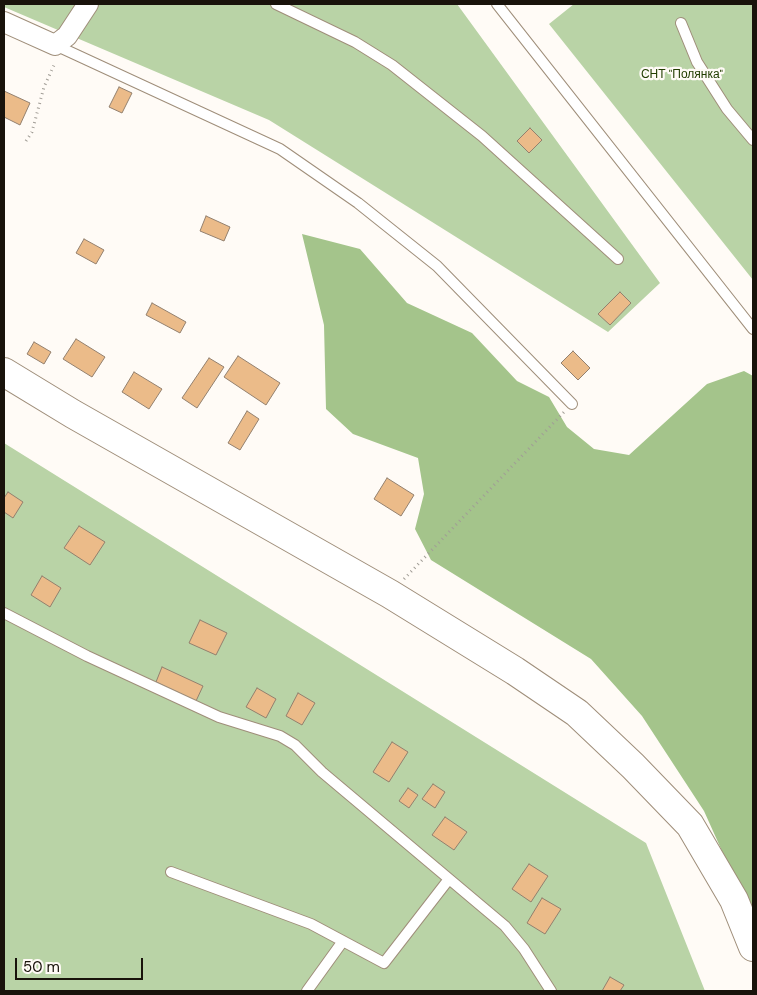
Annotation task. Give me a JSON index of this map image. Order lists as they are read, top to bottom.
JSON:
{
  "parks": ["СНТ \"Полянка\""],
  "scale_bar": "50 m"
}
